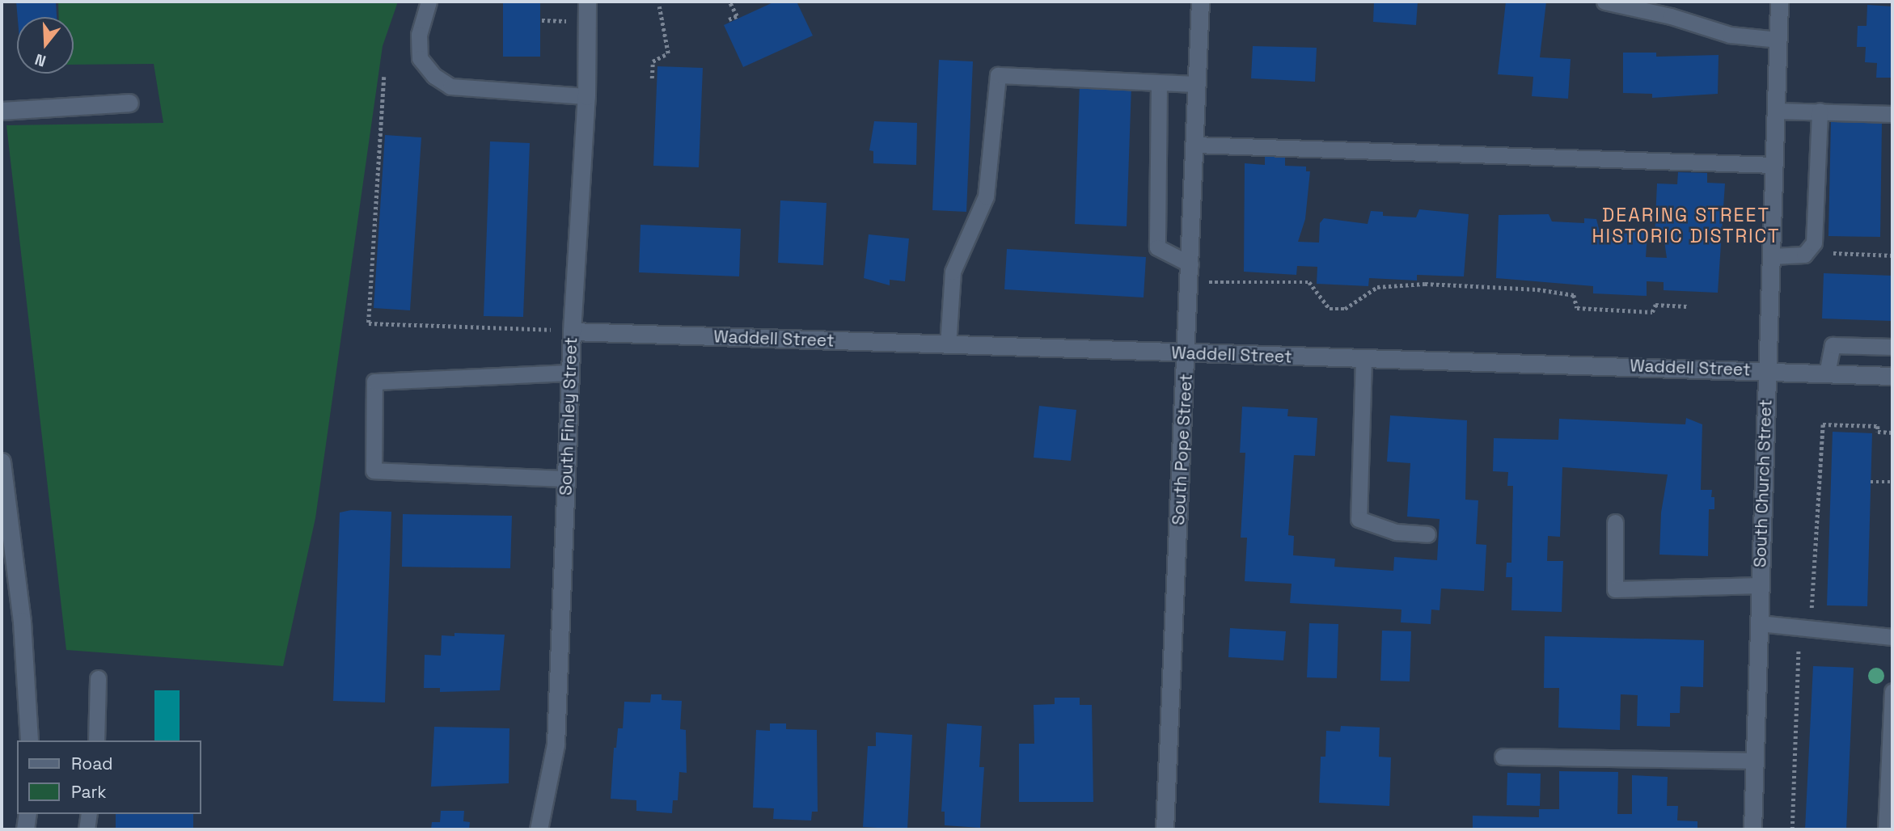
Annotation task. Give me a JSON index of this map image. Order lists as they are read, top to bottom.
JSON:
{
  "streets": {
    "street": [
      "Waddell Street",
      "South Finley Street",
      "South Pope Street",
      "South Church Street"
    ]
  },
  "crossings": [
    ["Waddell Street", "South Finley Street"],
    ["Waddell Street", "South Pope Street"],
    ["Waddell Street", "South Church Street"]
  ],
  "districts": ["DEARING STREET HISTORIC DISTRICT"],
  "legend": ["Road", "Park"],
  "north": "bottom"
}
